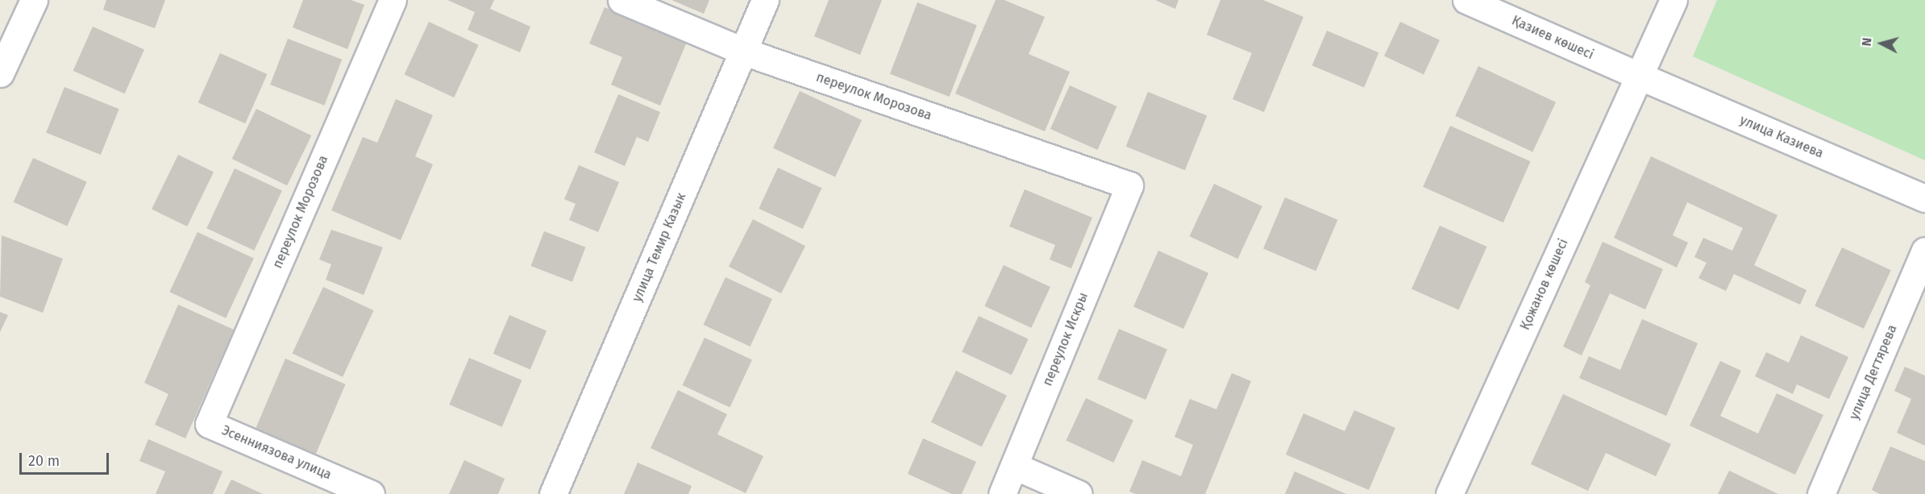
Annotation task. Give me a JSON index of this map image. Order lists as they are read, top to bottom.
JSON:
{
  "streets": {
    "street": [
      "Қазиев көшесі",
      "переулок Морозова",
      "улица Казиева",
      "улица Темир Казык",
      "Қожанов көшесі",
      "переулок Искры",
      "улица Дегтярева",
      "Эсенниязова улица"
    ]
  },
  "crossings": [
    ["Қазиев көшесі", "улица Казиева"],
    ["Қазиев көшесі", "Қожанов көшесі"],
    ["переулок Морозова", "улица Темир Казык"],
    ["переулок Морозова", "переулок Искры"],
    ["переулок Морозова", "Эсенниязова улица"],
    ["улица Казиева", "Қожанов көшесі"]
  ],
  "scale_bar": "20 m",
  "north": "left"
}
